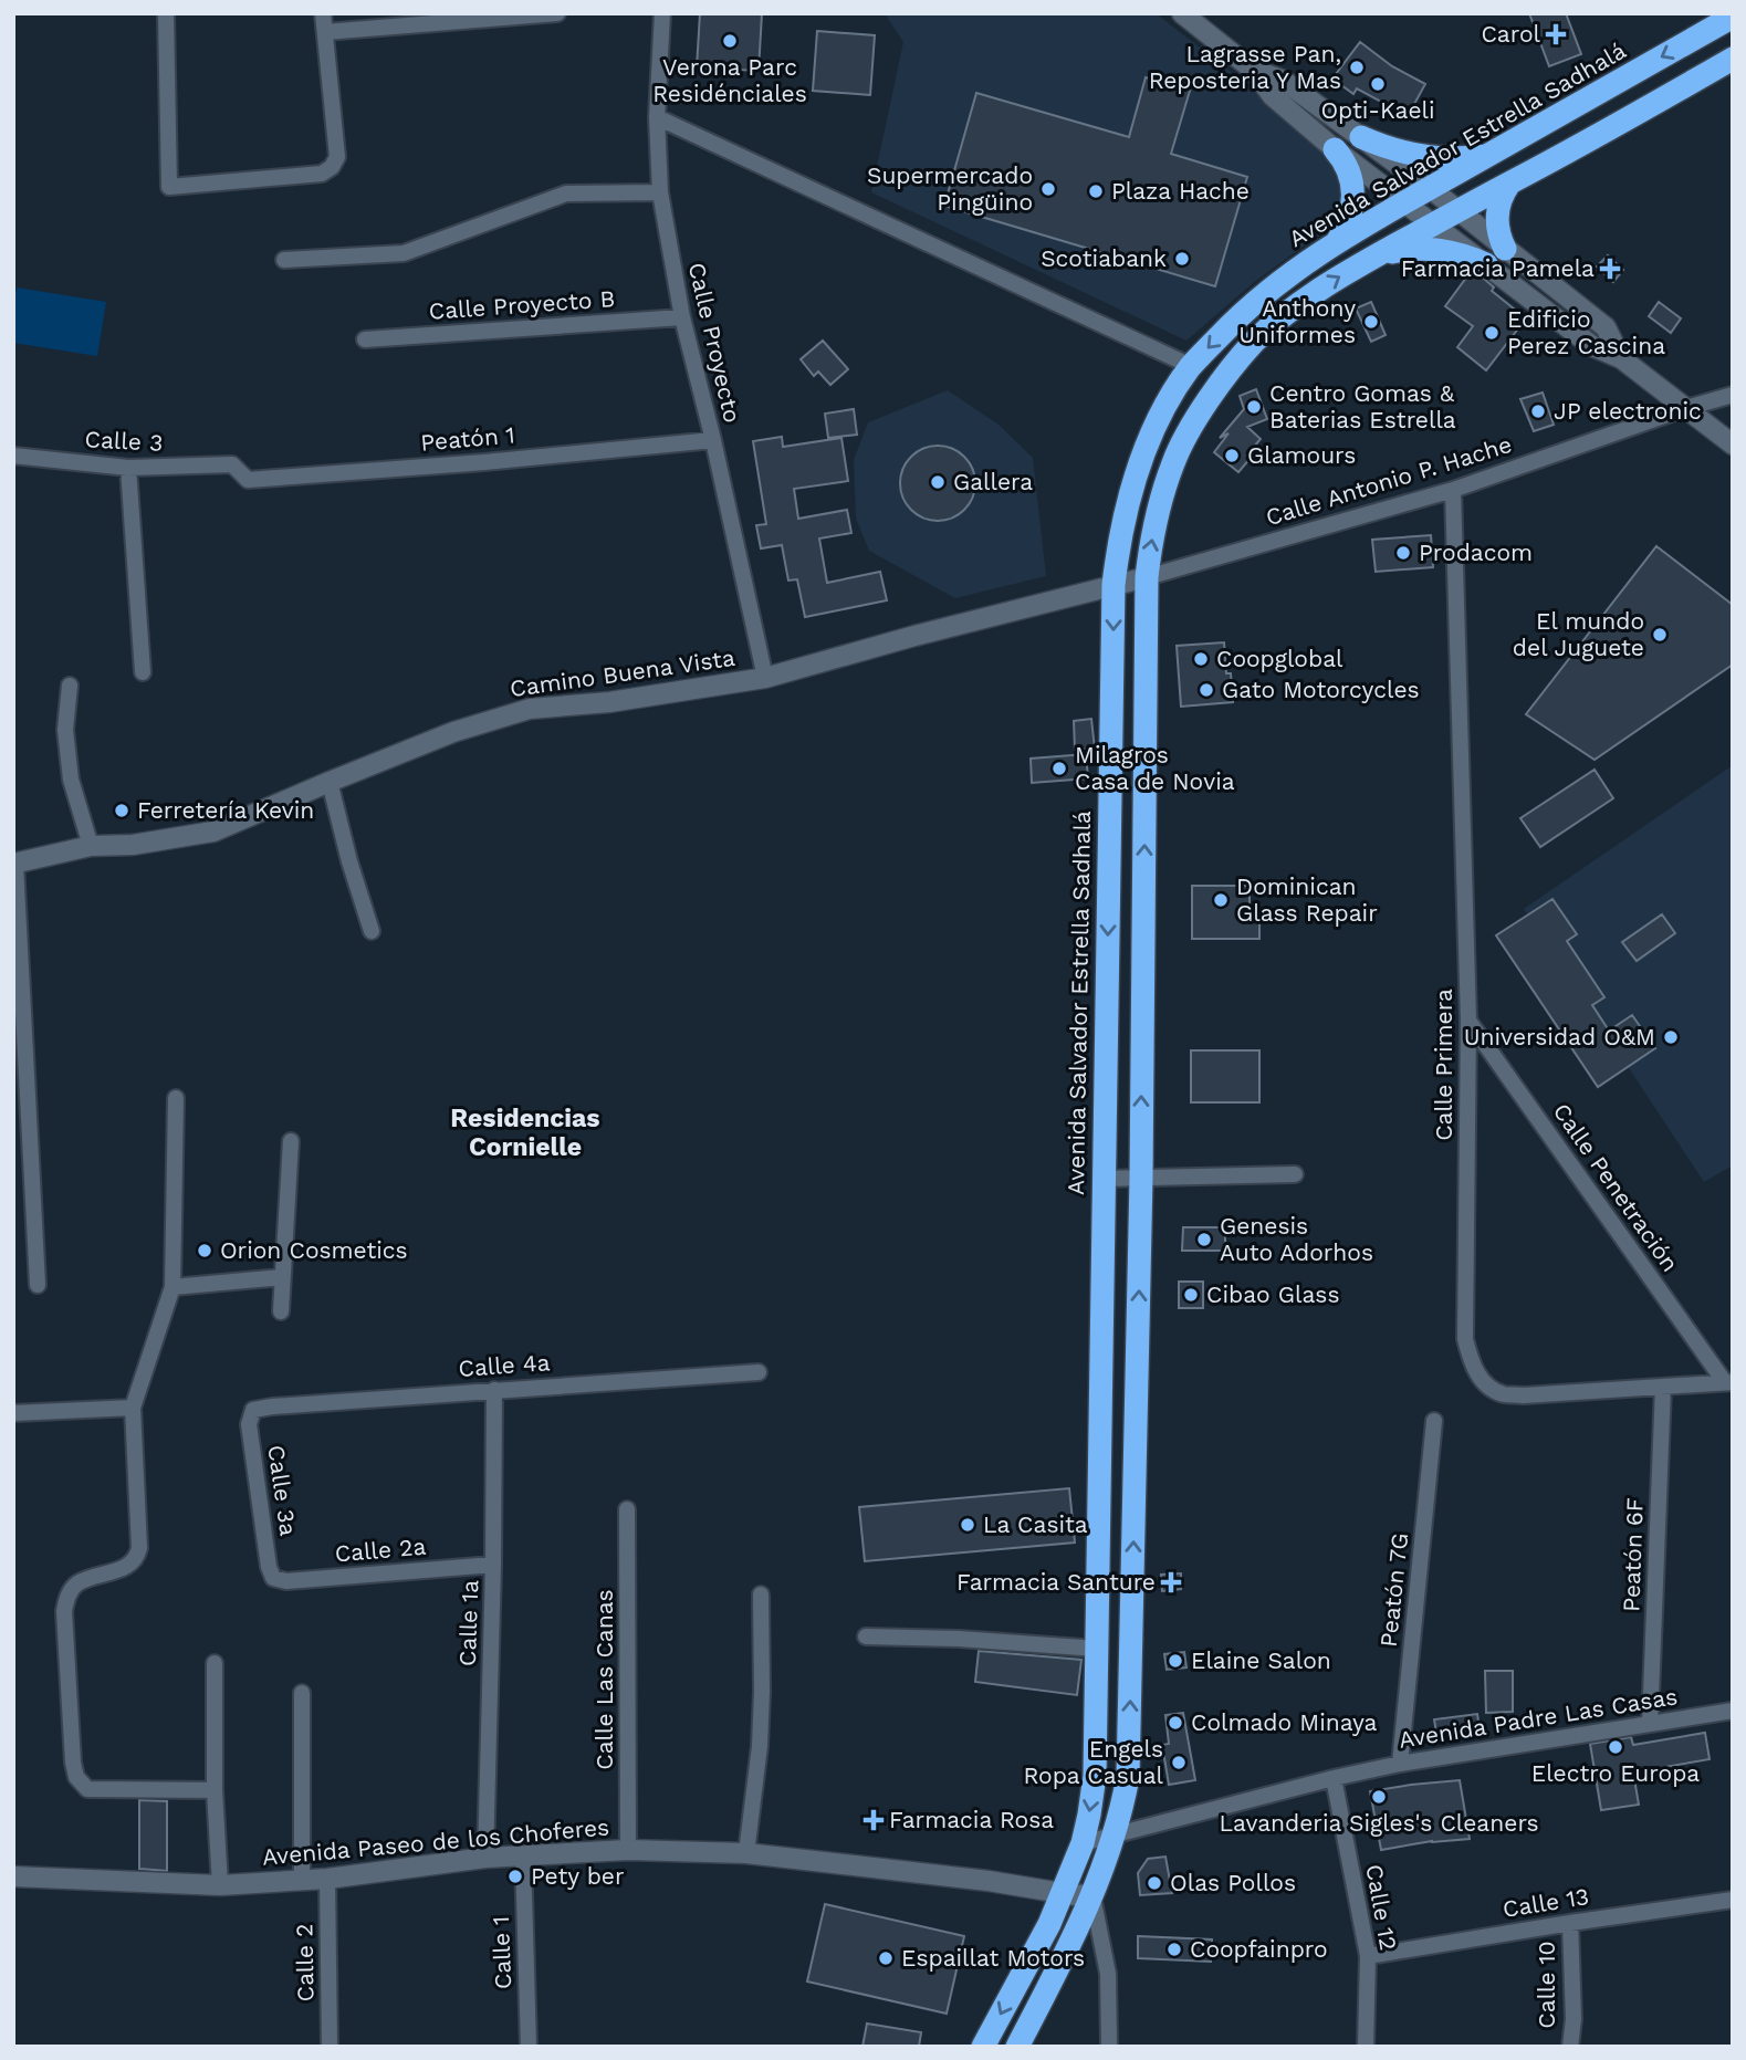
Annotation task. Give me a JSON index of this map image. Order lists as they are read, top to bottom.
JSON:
{
  "streets": {
    "highway": ["Avenida Salvador Estrella Sadhalá"],
    "street": [
      "Calle Proyecto B",
      "Calle Proyecto",
      "Peatón 1",
      "Calle 3",
      "Calle Antonio P. Hache",
      "Camino Buena Vista",
      "Calle Primera",
      "Calle Penetración",
      "Calle 4a",
      "Calle 3a",
      "Calle 2a",
      "Peatón 6F",
      "Peatón 7G",
      "Calle 1a",
      "Calle Las Canas",
      "Avenida Padre Las Casas",
      "Avenida Paseo de los Choferes",
      "Calle 13",
      "Calle 12",
      "Calle 1",
      "Calle 2",
      "Calle 10"
    ]
  },
  "crossings": [
    ["Avenida Salvador Estrella Sadhalá", "Camino Buena Vista"],
    ["Avenida Salvador Estrella Sadhalá", "Avenida Padre Las Casas"],
    ["Avenida Salvador Estrella Sadhalá", "Avenida Paseo de los Choferes"],
    ["Calle Proyecto B", "Calle Proyecto"],
    ["Calle Proyecto", "Peatón 1"],
    ["Calle Proyecto", "Camino Buena Vista"],
    ["Peatón 1", "Calle 3"],
    ["Calle Antonio P. Hache", "Camino Buena Vista"],
    ["Calle Antonio P. Hache", "Calle Primera"],
    ["Calle Primera", "Calle Penetración"],
    ["Calle Primera", "Peatón 6F"],
    ["Calle 4a", "Calle 3a"],
    ["Calle 4a", "Calle 1a"],
    ["Calle 3a", "Calle 2a"],
    ["Calle 2a", "Calle 1a"],
    ["Peatón 6F", "Avenida Padre Las Casas"],
    ["Peatón 7G", "Avenida Padre Las Casas"],
    ["Calle 1a", "Avenida Paseo de los Choferes"],
    ["Calle Las Canas", "Avenida Paseo de los Choferes"],
    ["Avenida Padre Las Casas", "Calle 12"],
    ["Avenida Paseo de los Choferes", "Calle 1"],
    ["Avenida Paseo de los Choferes", "Calle 2"],
    ["Calle 13", "Calle 12"],
    ["Calle 13", "Calle 10"]
  ],
  "districts": ["Residencias Cornielle"],
  "places": {
    "health": [
      "Carol",
      "Farmacia Pamela",
      "Farmacia Santure",
      "Farmacia Rosa"
    ],
    "other": [
      "Verona Parc Residénciales",
      "Lagrasse Pan, Reposteria Y Mas",
      "Opti-Kaeli",
      "Supermercado Pingüino",
      "Plaza Hache",
      "Scotiabank",
      "Anthony Uniformes",
      "Edificio Perez Cascina",
      "Centro Gomas & Baterias Estrella",
      "JP electronic",
      "Glamours",
      "Gallera",
      "Prodacom",
      "El mundo del Juguete",
      "Coopglobal",
      "Gato Motorcycles",
      "Milagros Casa de Novia",
      "Ferretería Kevin",
      "Dominican Glass Repair",
      "Universidad O&M",
      "Genesis Auto Adorhos",
      "Orion Cosmetics",
      "Cibao Glass",
      "La Casita",
      "Elaine Salon",
      "Colmado Minaya",
      "Electro Europa",
      "Engels Ropa Casual",
      "Lavanderia Sigles's Cleaners",
      "Pety ber",
      "Olas Pollos",
      "Coopfainpro",
      "Espaillat Motors"
    ]
  }
}
